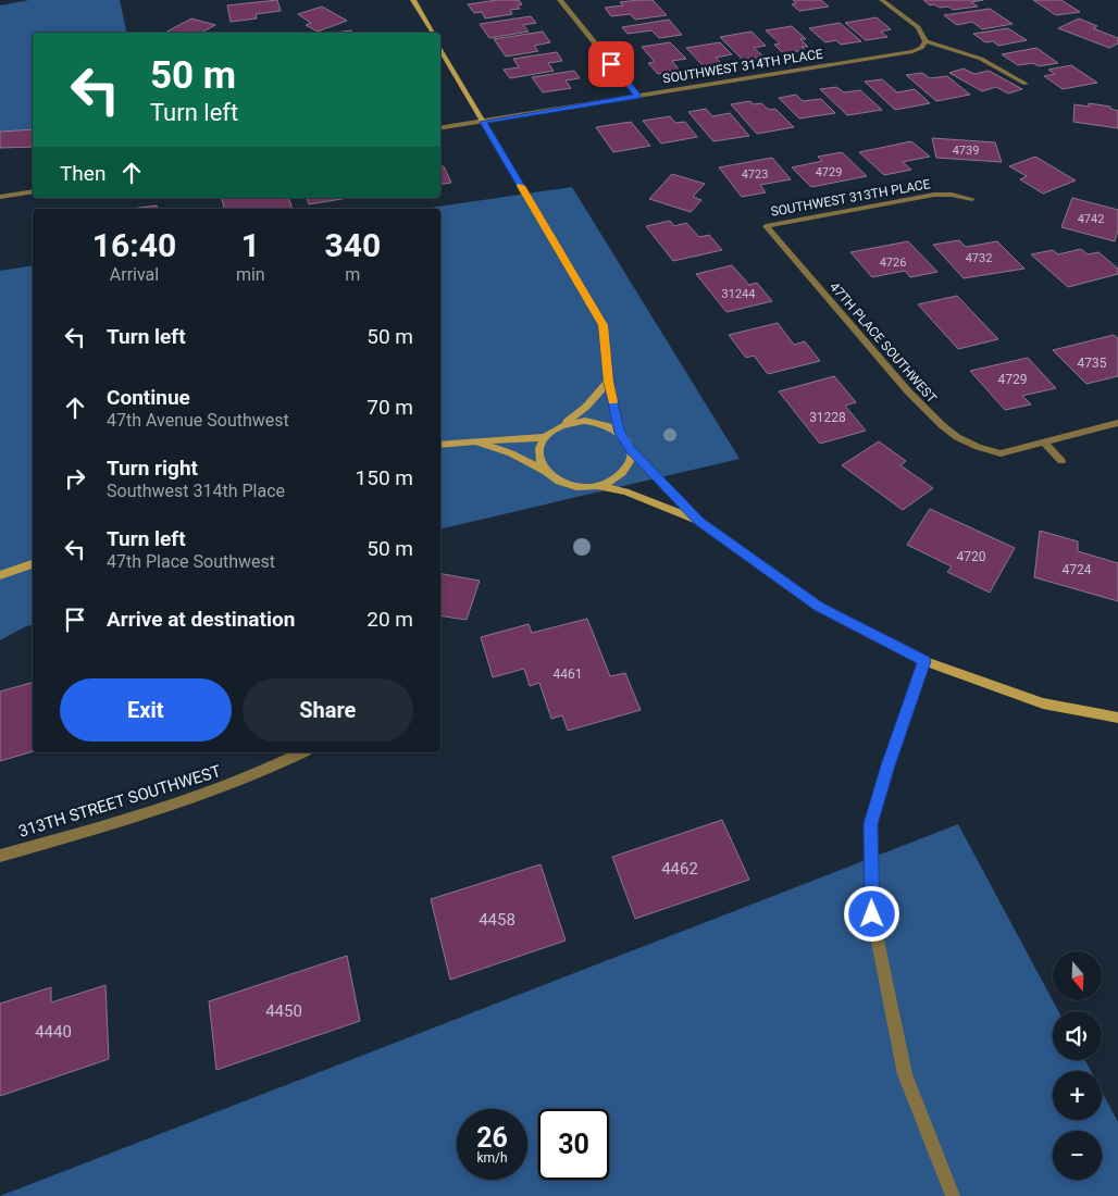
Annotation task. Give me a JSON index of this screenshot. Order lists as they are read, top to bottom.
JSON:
{
  "streets": {
    "street": [
      "SOUTHWEST 314TH PLACE",
      "SOUTHWEST 313TH PLACE",
      "47TH PLACE SOUTHWEST",
      "313TH STREET SOUTHWEST"
    ]
  },
  "crossings": [
    ["SOUTHWEST 313TH PLACE", "47TH PLACE SOUTHWEST"]
  ],
  "house_numbers": [
    "4739",
    "4729",
    "4723",
    "4742",
    "4732",
    "4726",
    "31244",
    "4735",
    "4729",
    "31228",
    "4720",
    "4724",
    "4461",
    "4462",
    "4458",
    "4450",
    "4440"
  ],
  "north": "bottom",
  "page": {
    "turn": ["50 m", "Turn left"],
    "then": "Then",
    "eta": [
      "16:40",
      "Arrival",
      "1",
      "min",
      "340",
      "m"
    ],
    "list": [
      {
        "name": "Turn left",
        "value": "50 m"
      },
      {
        "name": "Continue",
        "note": "47th Avenue Southwest",
        "value": "70 m"
      },
      {
        "name": "Turn right",
        "note": "Southwest 314th Place",
        "value": "150 m"
      },
      {
        "name": "Turn left",
        "note": "47th Place Southwest",
        "value": "50 m"
      },
      {
        "name": "Arrive at destination",
        "value": "20 m"
      }
    ],
    "buttons": ["Exit", "Share"],
    "map_buttons": ["+", "−"],
    "speed": "26 km/h",
    "limit": "30"
  }
}
